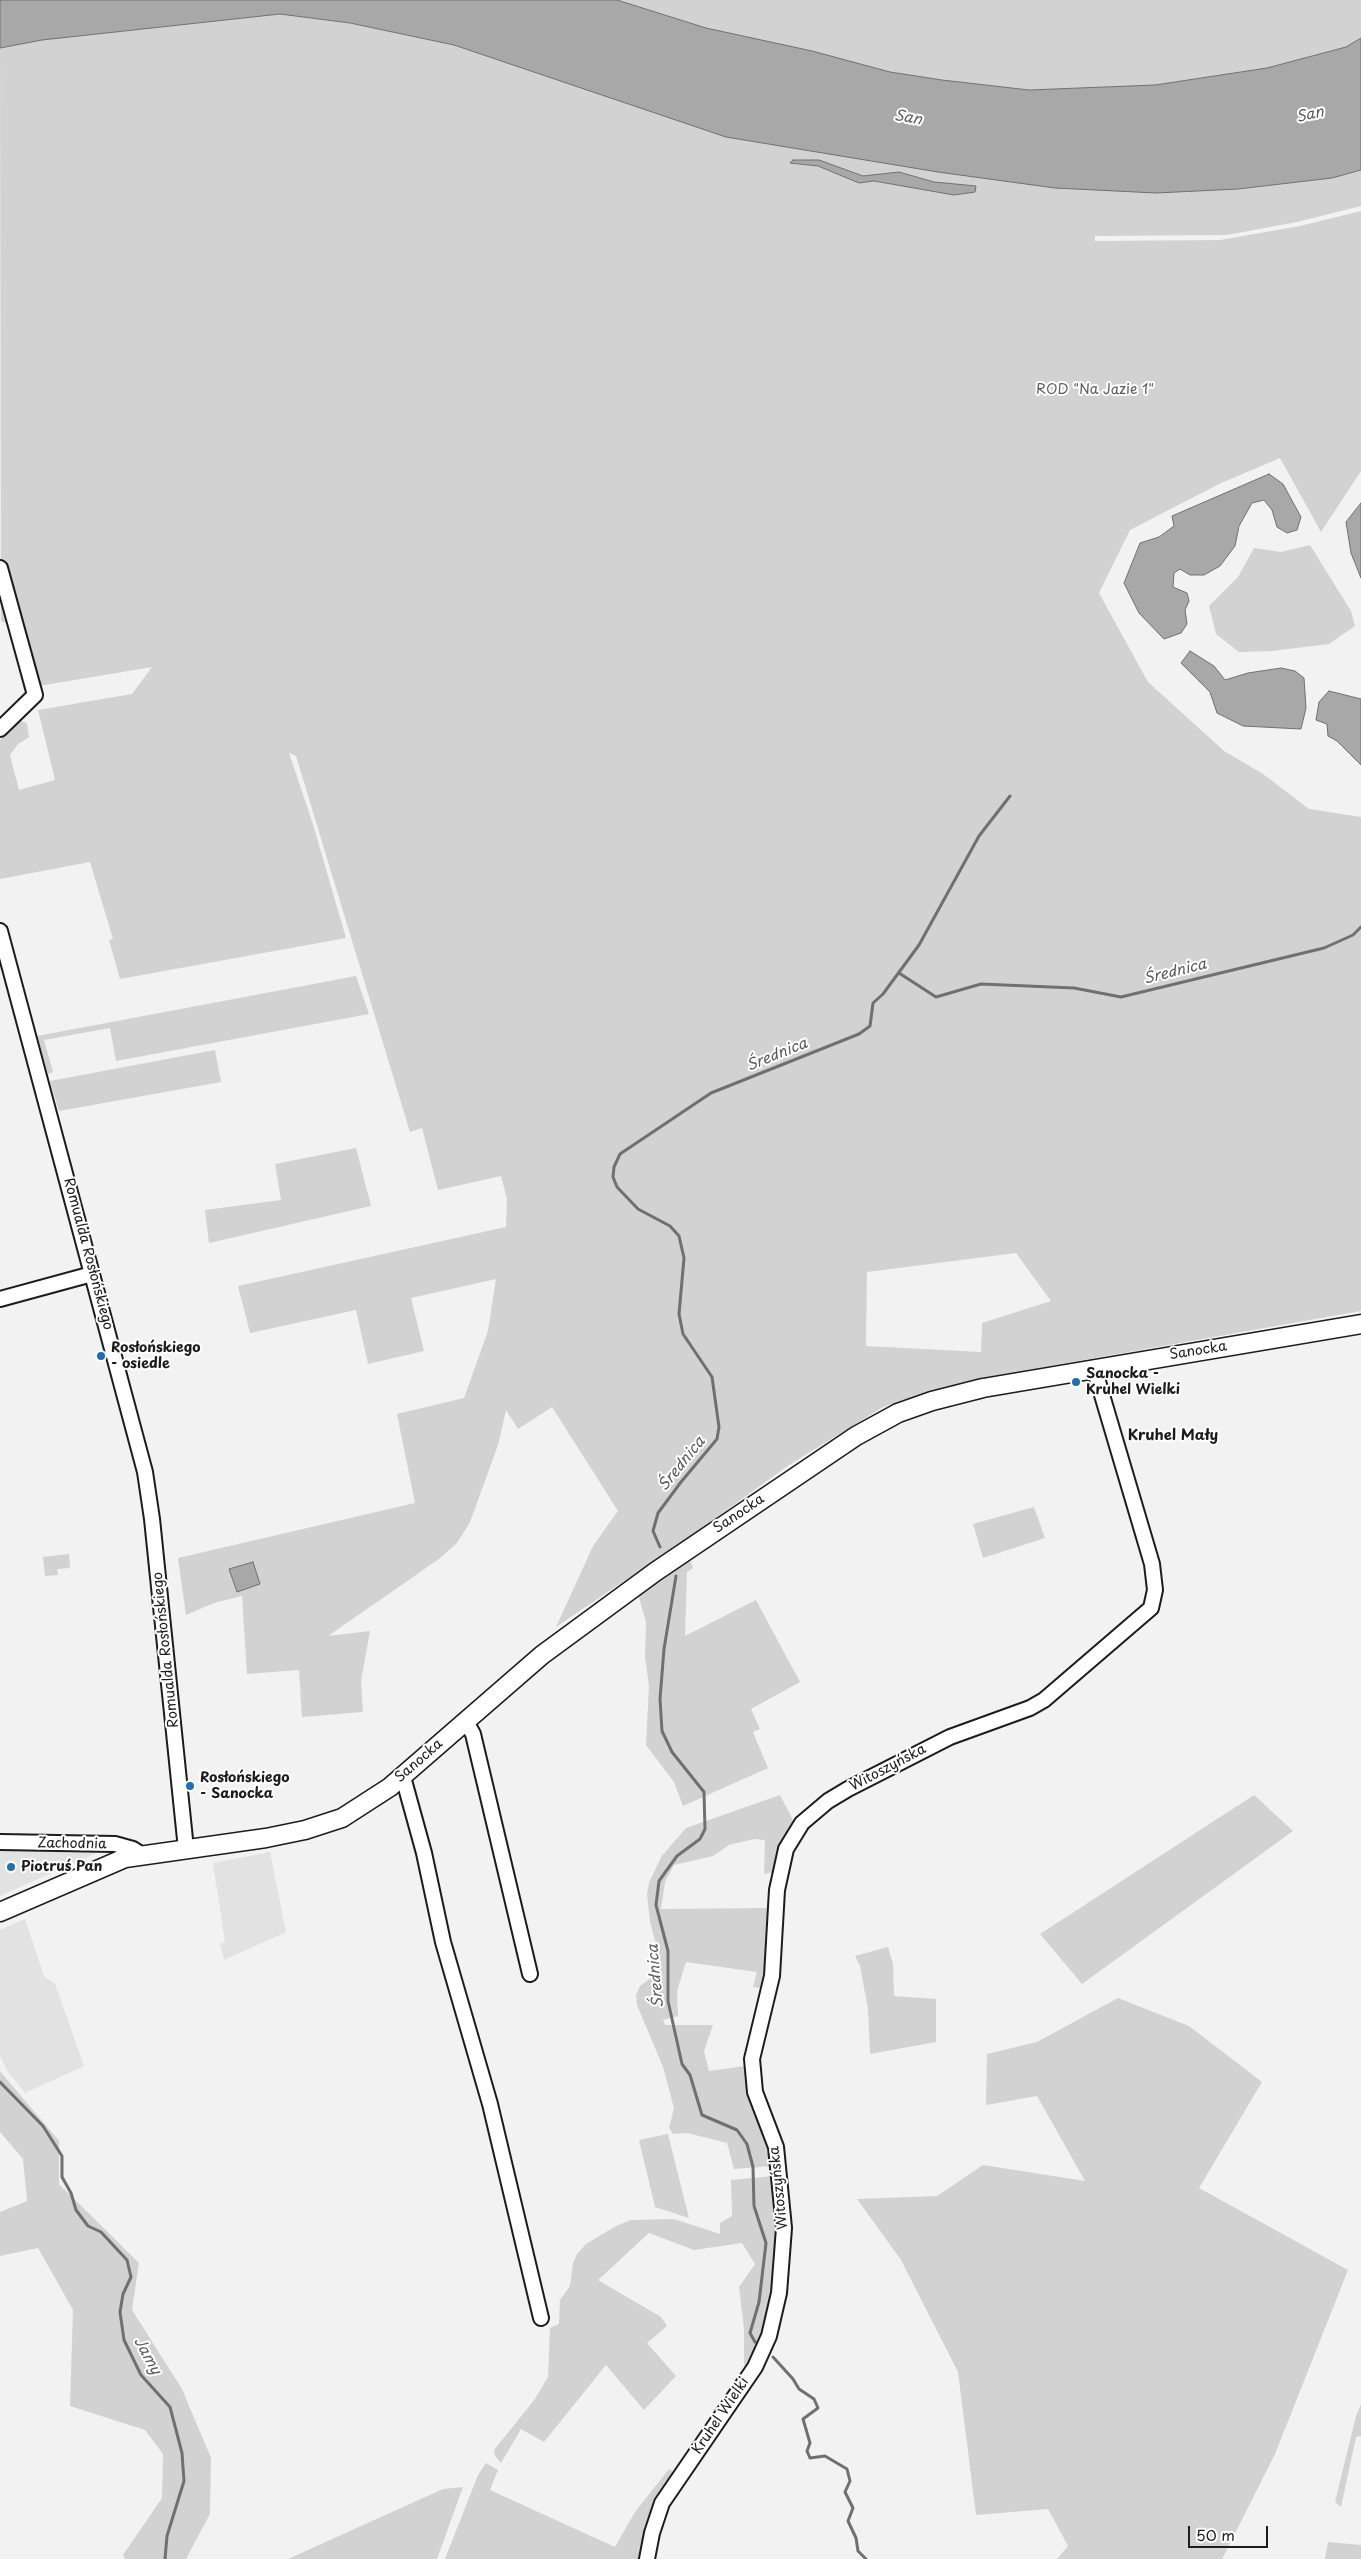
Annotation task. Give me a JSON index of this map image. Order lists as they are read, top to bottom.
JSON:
{
  "streets": {
    "main road": ["Sanocka"],
    "street": [
      "Romualda Rosłońskiego",
      "Witoszyńska",
      "Zachodnia",
      "Kruhel Wielki"
    ]
  },
  "crossings": [
    ["Romualda Rosłońskiego", "Sanocka"],
    ["Sanocka", "Witoszyńska"],
    ["Sanocka", "Zachodnia"],
    ["Witoszyńska", "Kruhel Wielki"]
  ],
  "districts": ["Kruhel Mały"],
  "water": ["San", "Średnica", "Jamy"],
  "parks": ["ROD \"Na Jazie 1\""],
  "places": [
    "Rosłońskiego - osiedle",
    "Sanocka - Kruhel Wielki",
    "Rosłońskiego - Sanocka",
    "Piotruś Pan"
  ],
  "scale_bar": "50 m"
}
